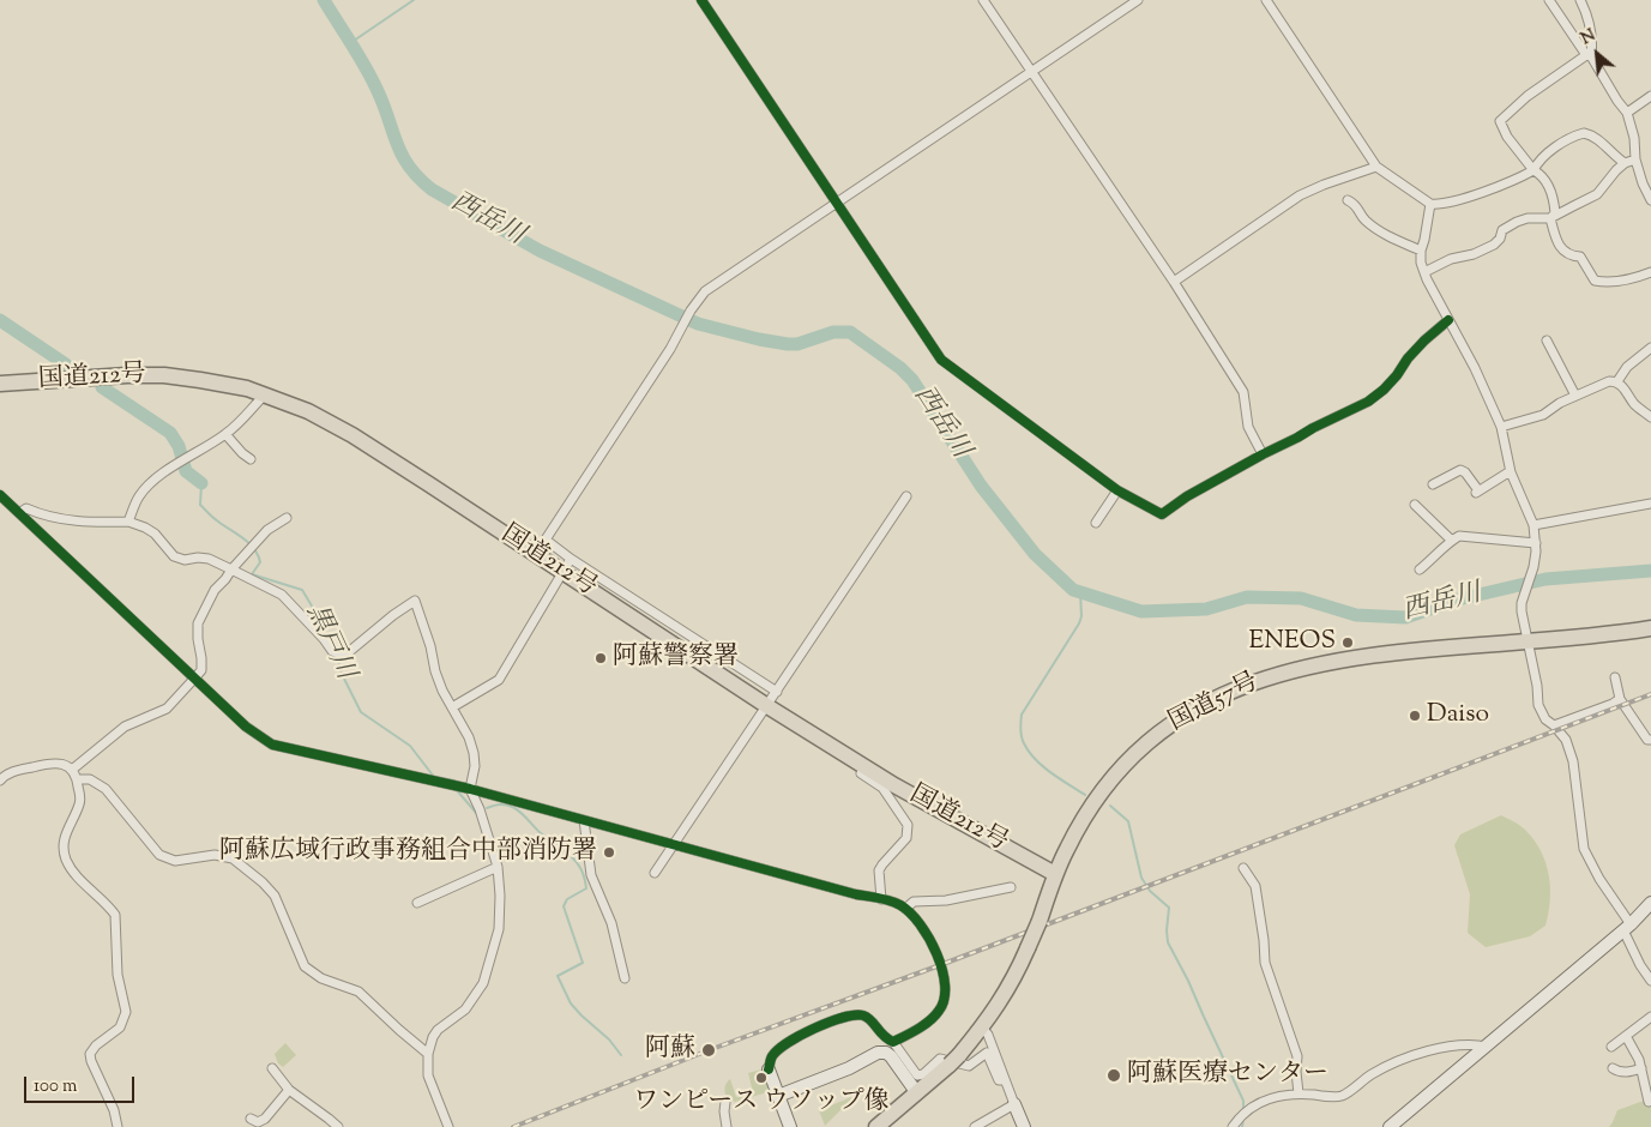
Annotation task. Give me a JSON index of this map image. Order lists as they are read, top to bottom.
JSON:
{
  "streets": {
    "highway": ["国道212号", "国道57号"]
  },
  "crossings": [
    ["国道212号", "国道57号"]
  ],
  "water": ["西岳川", "黒戸川"],
  "places": [
    "ENEOS",
    "阿蘇警察署",
    "Daiso",
    "阿蘇広域行政事務組合中部消防署",
    "阿蘇",
    "阿蘇医療センター",
    "ワンピース ウソップ像"
  ],
  "scale_bar": "100 m",
  "north": "top left"
}
